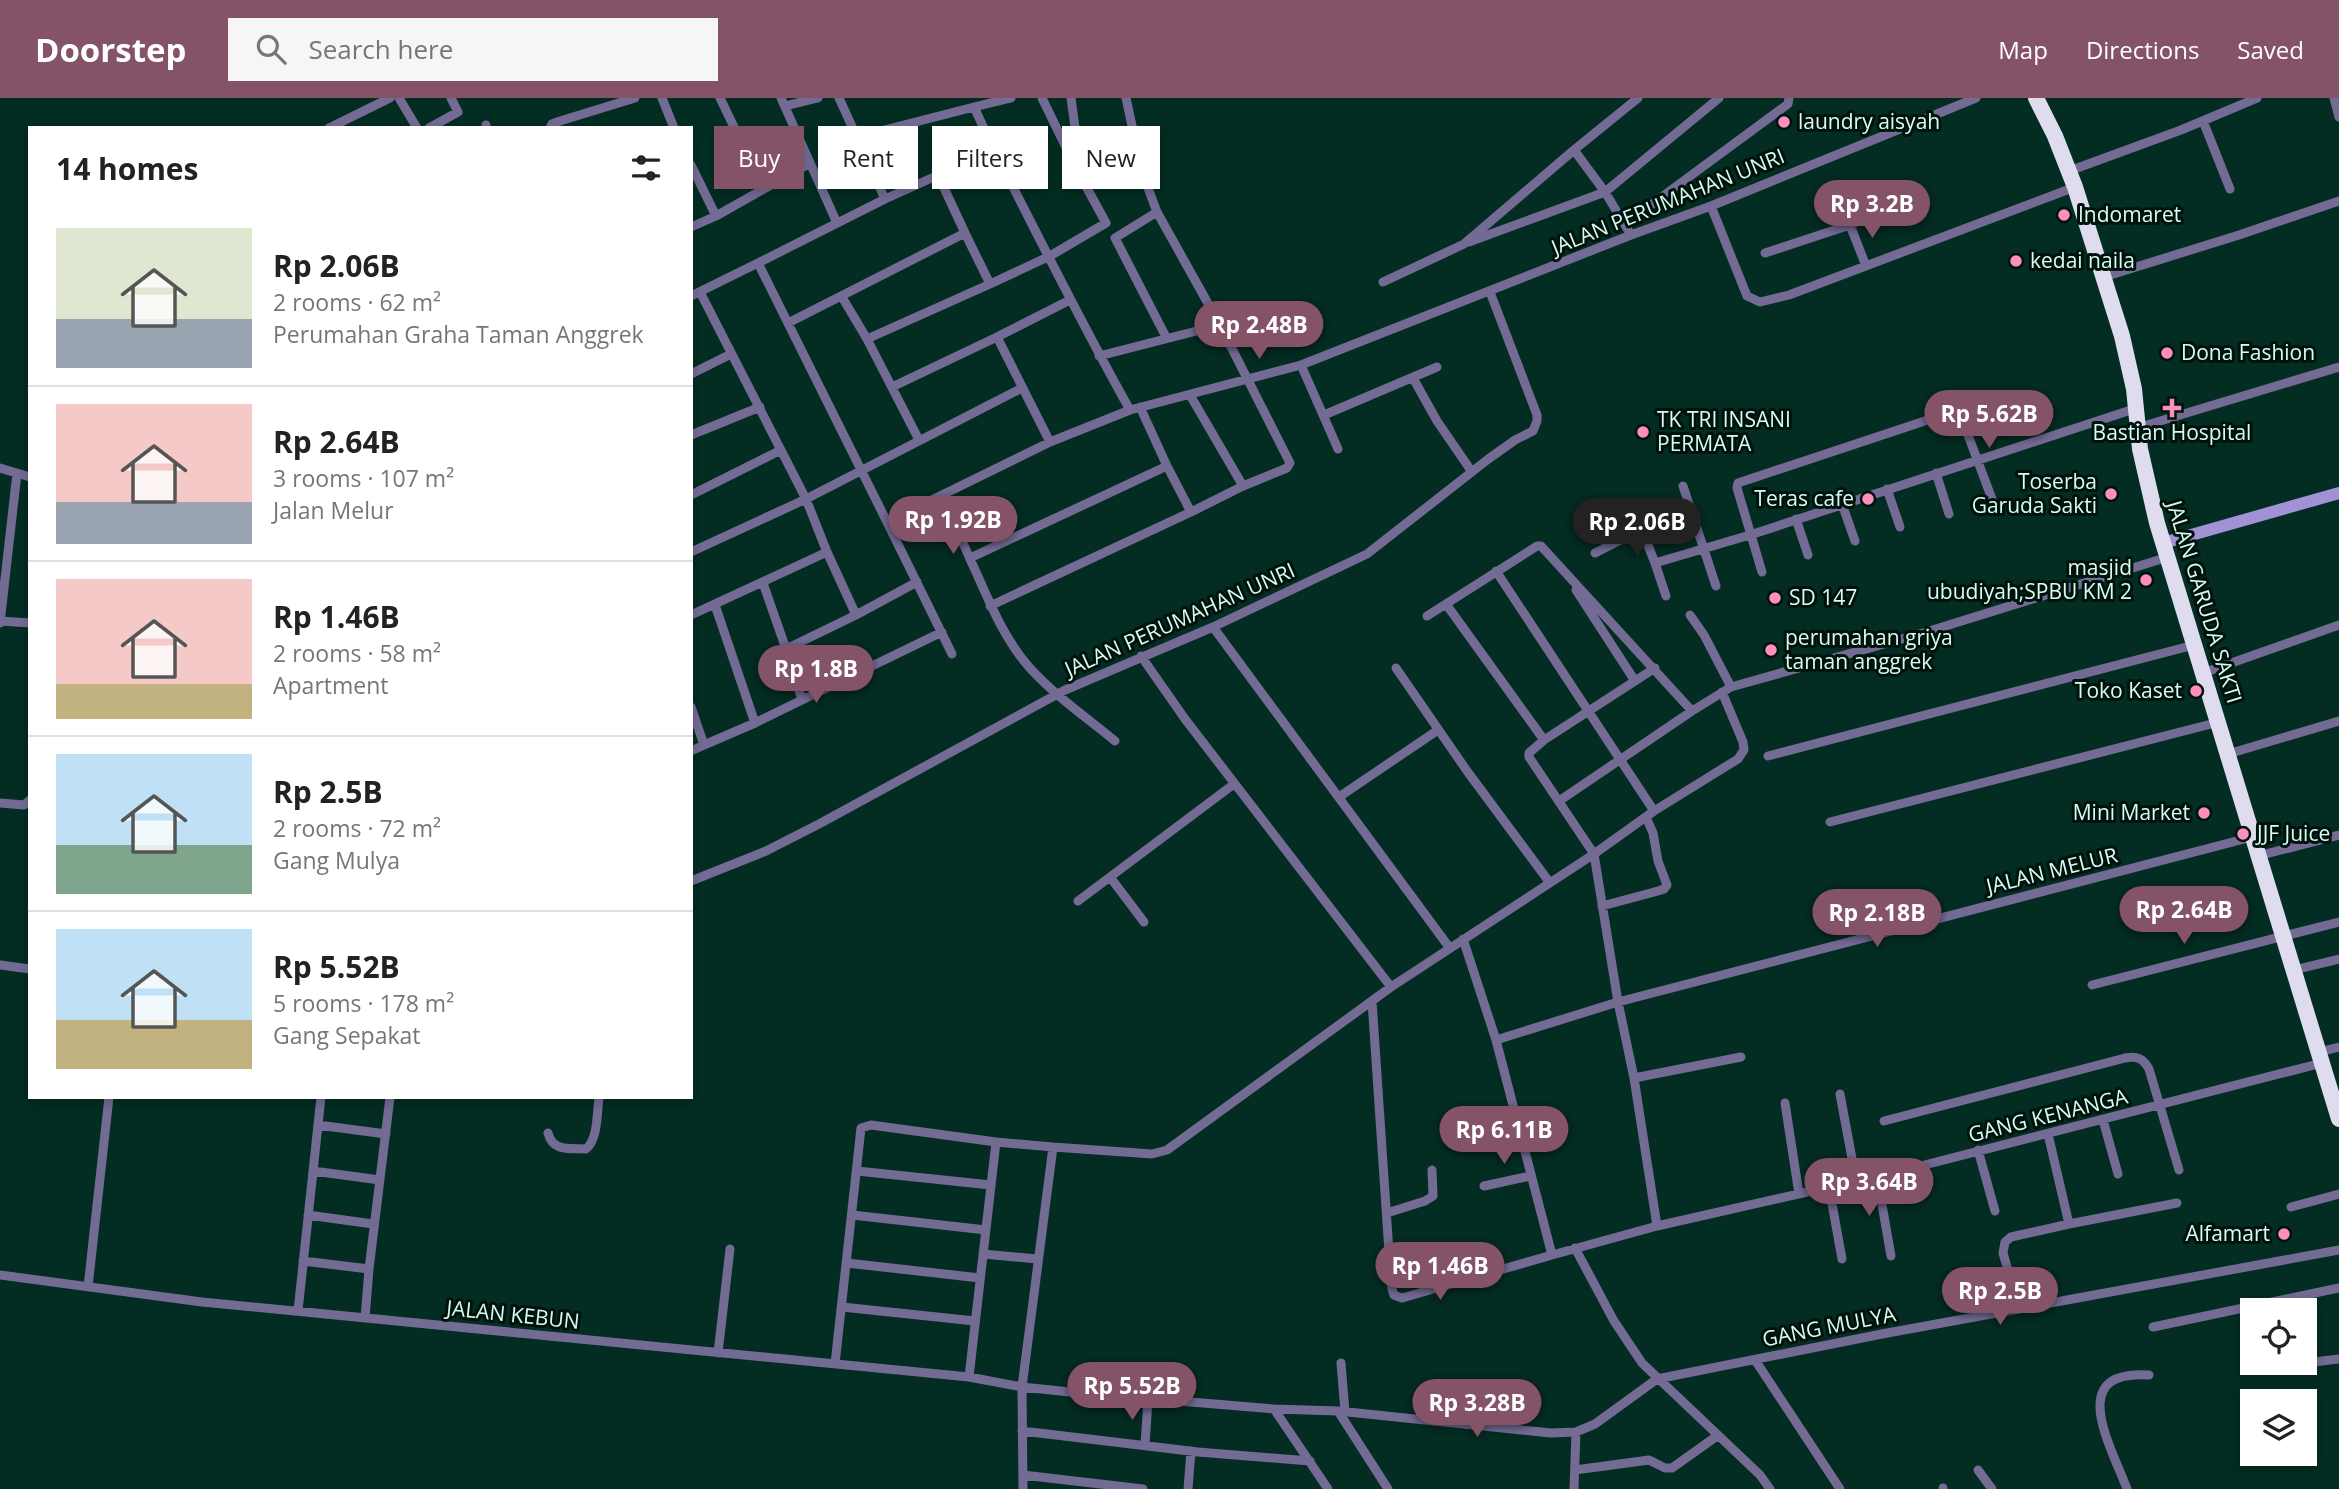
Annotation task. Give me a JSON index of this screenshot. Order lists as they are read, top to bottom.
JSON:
{
  "streets": {
    "highway": ["JALAN GARUDA SAKTI"],
    "street": [
      "JALAN PERUMAHAN UNRI",
      "JALAN MELUR",
      "GANG KENANGA",
      "JALAN KEBUN",
      "GANG MULYA"
    ]
  },
  "crossings": [
    ["JALAN GARUDA SAKTI", "JALAN MELUR"],
    ["JALAN GARUDA SAKTI", "GANG KENANGA"]
  ],
  "places": {
    "other": [
      "laundry aisyah",
      "Indomaret",
      "kedai naila",
      "Dona Fashion",
      "TK TRI INSANI PERMATA",
      "Toserba Garuda Sakti",
      "Teras cafe",
      "masjid ubudiyah;SPBU KM 2",
      "SD 147",
      "perumahan griya taman anggrek",
      "Toko Kaset",
      "Mini Market",
      "JJF Juice",
      "Alfamart"
    ],
    "health": ["Bastian Hospital"]
  },
  "page": {
    "header": "Doorstep",
    "search": "Search here",
    "nav": ["Map", "Directions", "Saved"],
    "chip": [
      "Buy",
      "Rent",
      "Filters",
      "New"
    ],
    "heading": "14 homes",
    "price": [
      "Rp 3.2B",
      "Rp 2.48B",
      "Rp 5.62B",
      "Rp 1.92B",
      "Rp 2.06B",
      "Rp 1.8B",
      "Rp 2.64B",
      "Rp 2.18B",
      "Rp 6.11B",
      "Rp 3.64B",
      "Rp 1.46B",
      "Rp 2.5B",
      "Rp 5.52B",
      "Rp 3.28B"
    ],
    "list": [
      {
        "name": "Rp 2.06B",
        "note": "2 rooms · 62 m² · Perumahan Graha Taman Anggrek"
      },
      {
        "name": "Rp 2.64B",
        "note": "3 rooms · 107 m² · Jalan Melur"
      },
      {
        "name": "Rp 1.46B",
        "note": "2 rooms · 58 m² · Apartment"
      },
      {
        "name": "Rp 2.5B",
        "note": "2 rooms · 72 m² · Gang Mulya"
      },
      {
        "name": "Rp 5.52B",
        "note": "5 rooms · 178 m² · Gang Sepakat"
      }
    ]
  }
}
